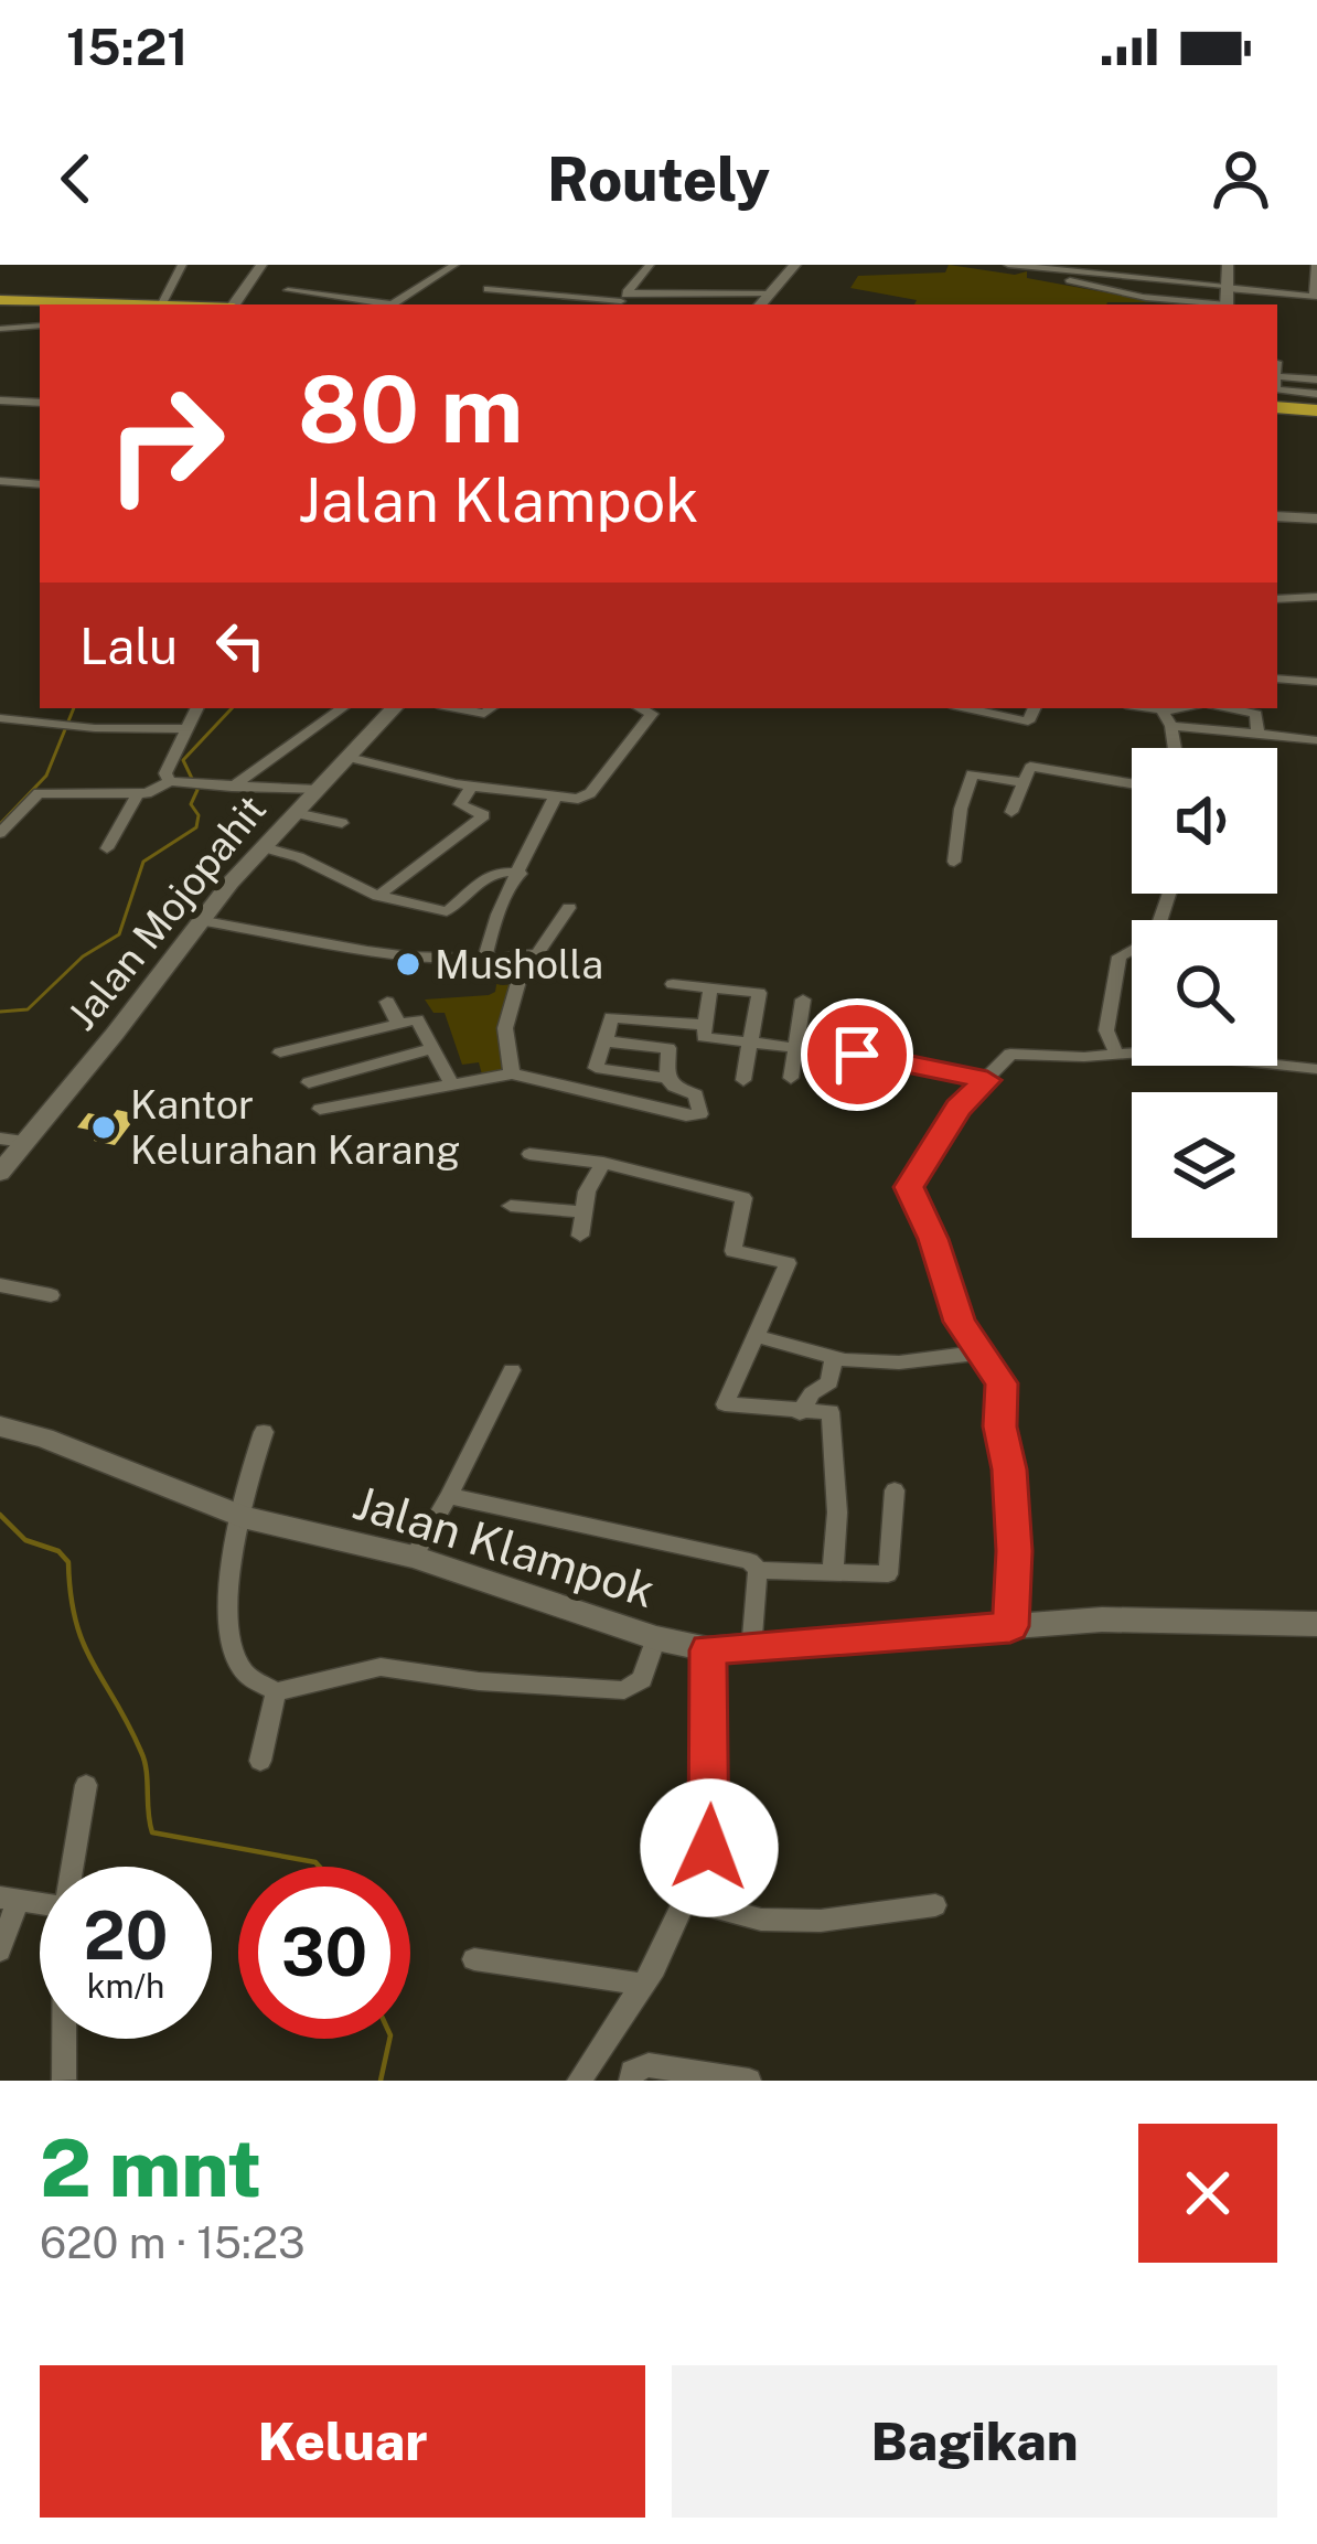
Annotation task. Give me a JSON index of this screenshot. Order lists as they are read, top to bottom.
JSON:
{
  "streets": {
    "street": ["Jalan Mojopahit", "Jalan Klampok"]
  },
  "places": ["Musholla", "Kantor Kelurahan Karang"],
  "page": {
    "status": "15:21",
    "header": "Routely",
    "turn": ["80 m", "Jalan Klampok"],
    "then": "Lalu",
    "speed": "20 km/h",
    "limit": "30",
    "heading": ["2 mnt", "620 m · 15:23"],
    "buttons": ["Keluar", "Bagikan"]
  }
}
